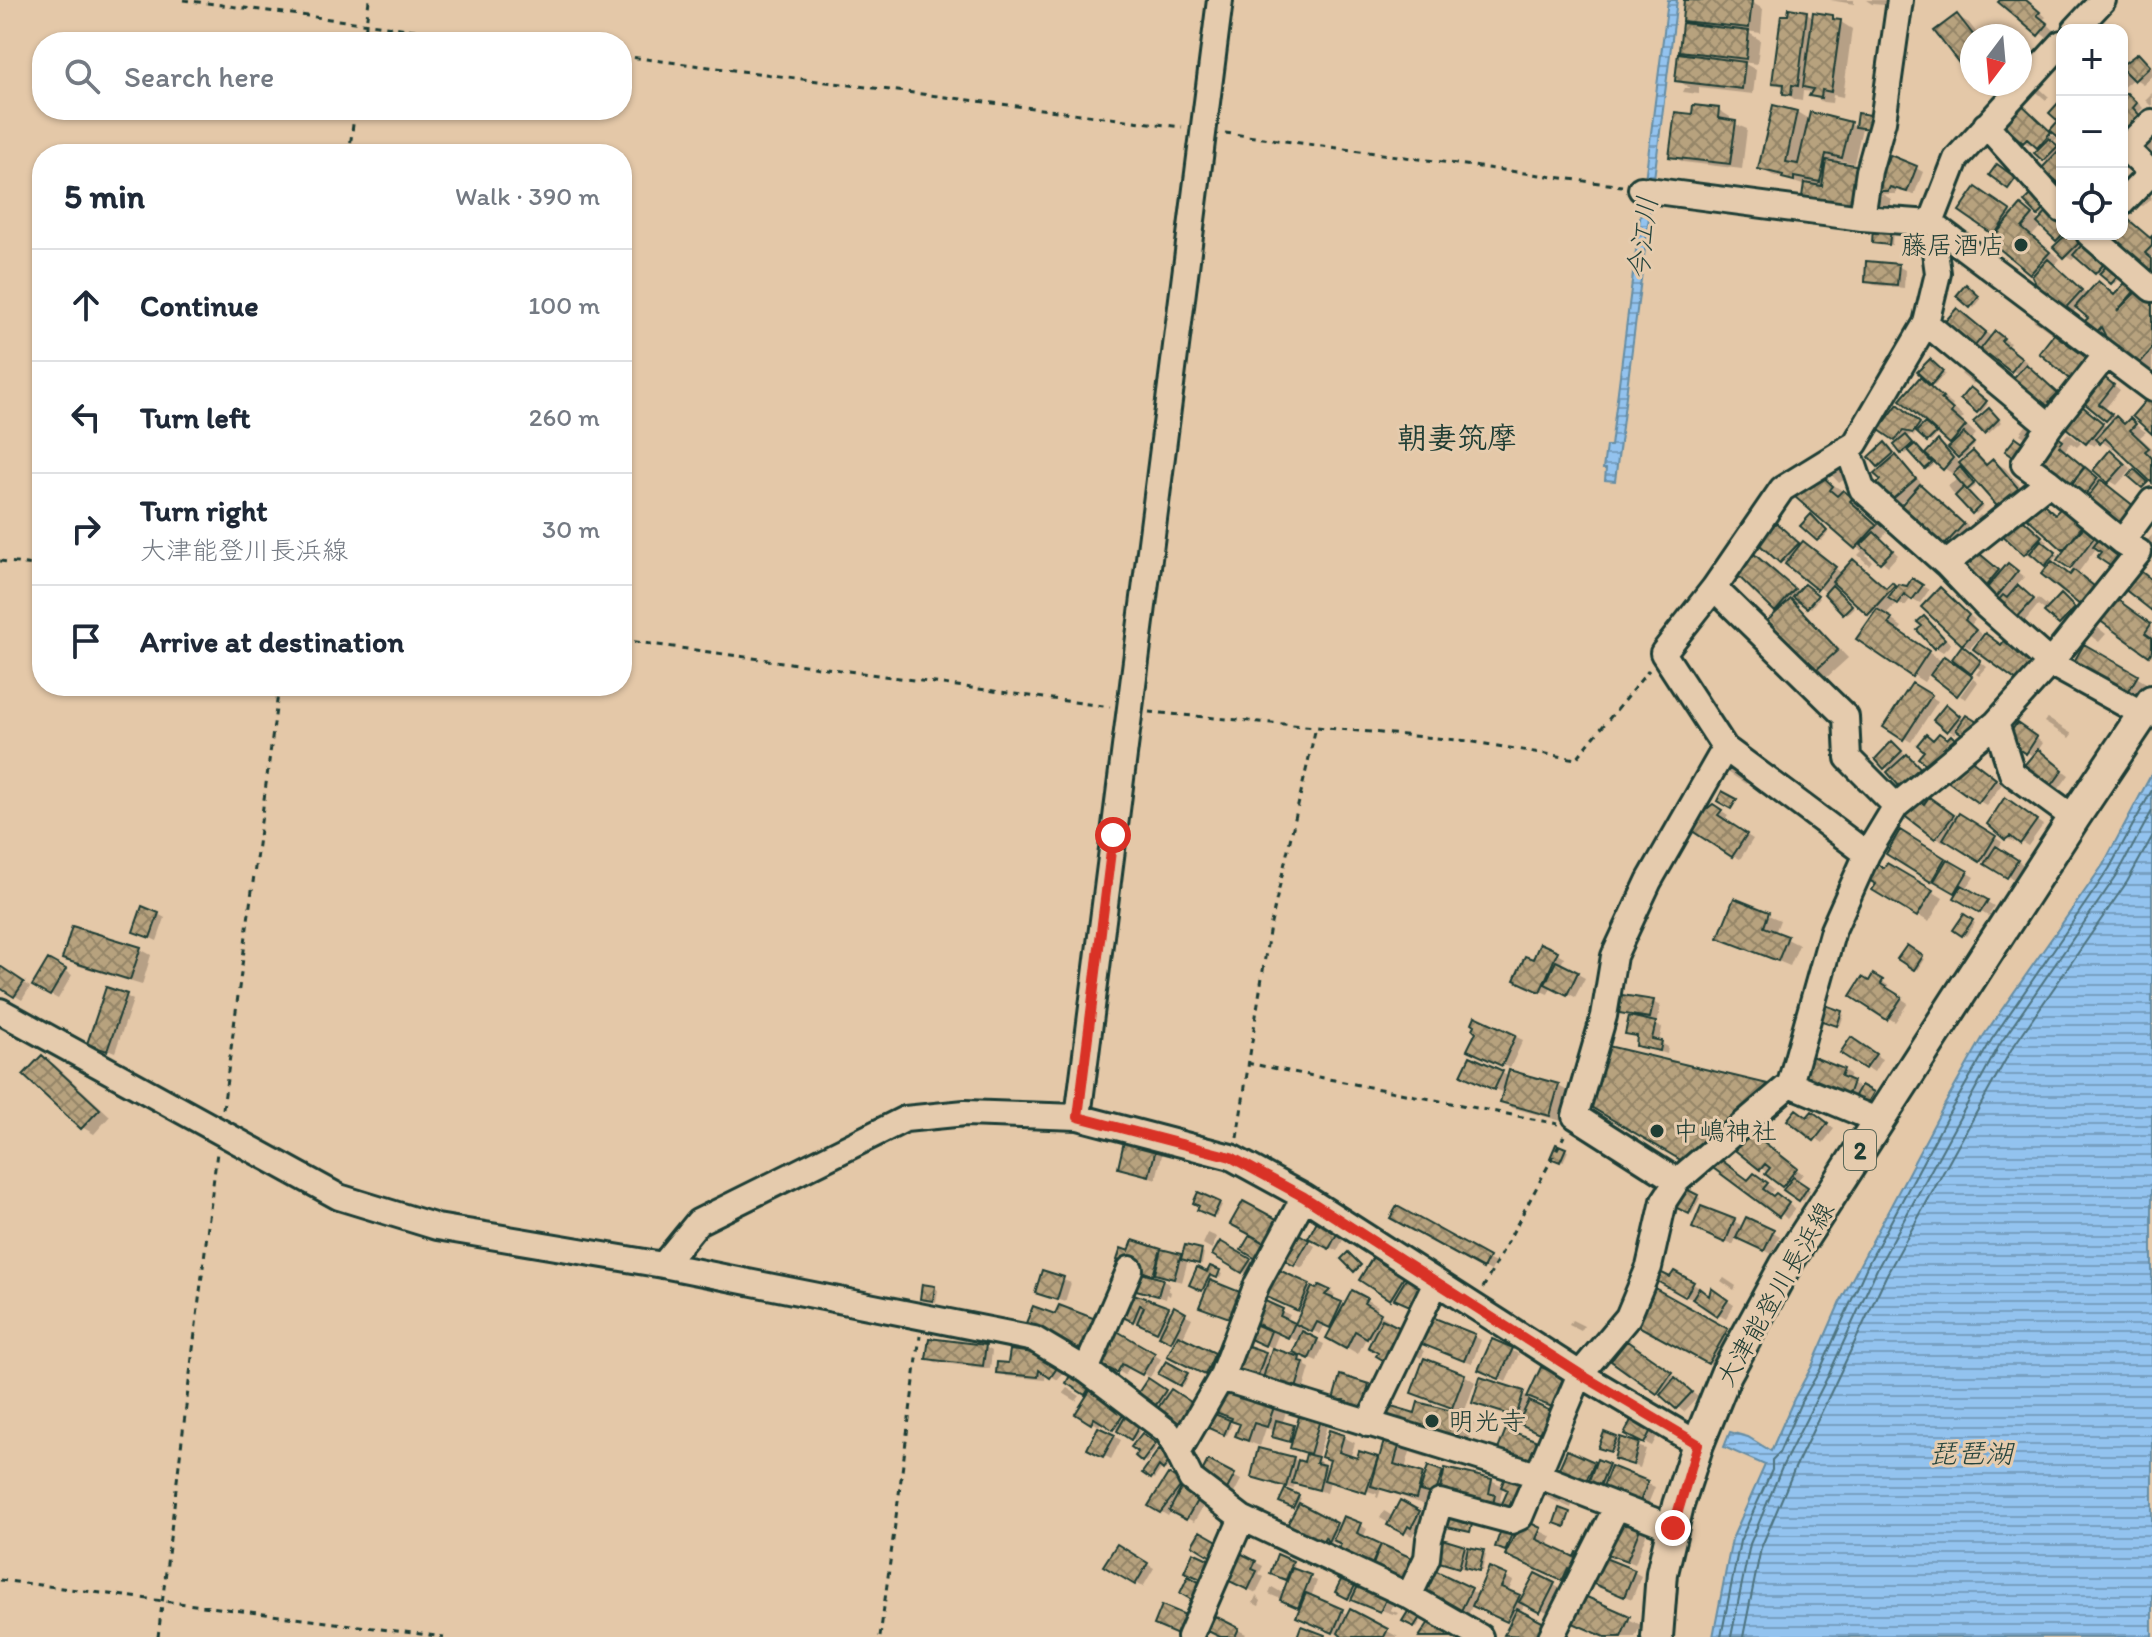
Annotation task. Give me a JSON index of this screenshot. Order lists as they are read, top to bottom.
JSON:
{
  "streets": {
    "main road": ["2", "大津能登川長浜線"]
  },
  "districts": ["朝妻筑摩"],
  "water": ["今江川", "琵琶湖"],
  "places": ["藤居酒店", "中嶋神社", "明光寺"],
  "north": "bottom",
  "page": {
    "map_buttons": ["+", "−"],
    "search": "Search here",
    "heading": ["5 min", "Walk · 390 m"],
    "list": [
      ["Continue", "100 m"],
      ["Turn left", "260 m"],
      ["Turn right", "大津能登川長浜線", "30 m"],
      "Arrive at destination"
    ]
  }
}
